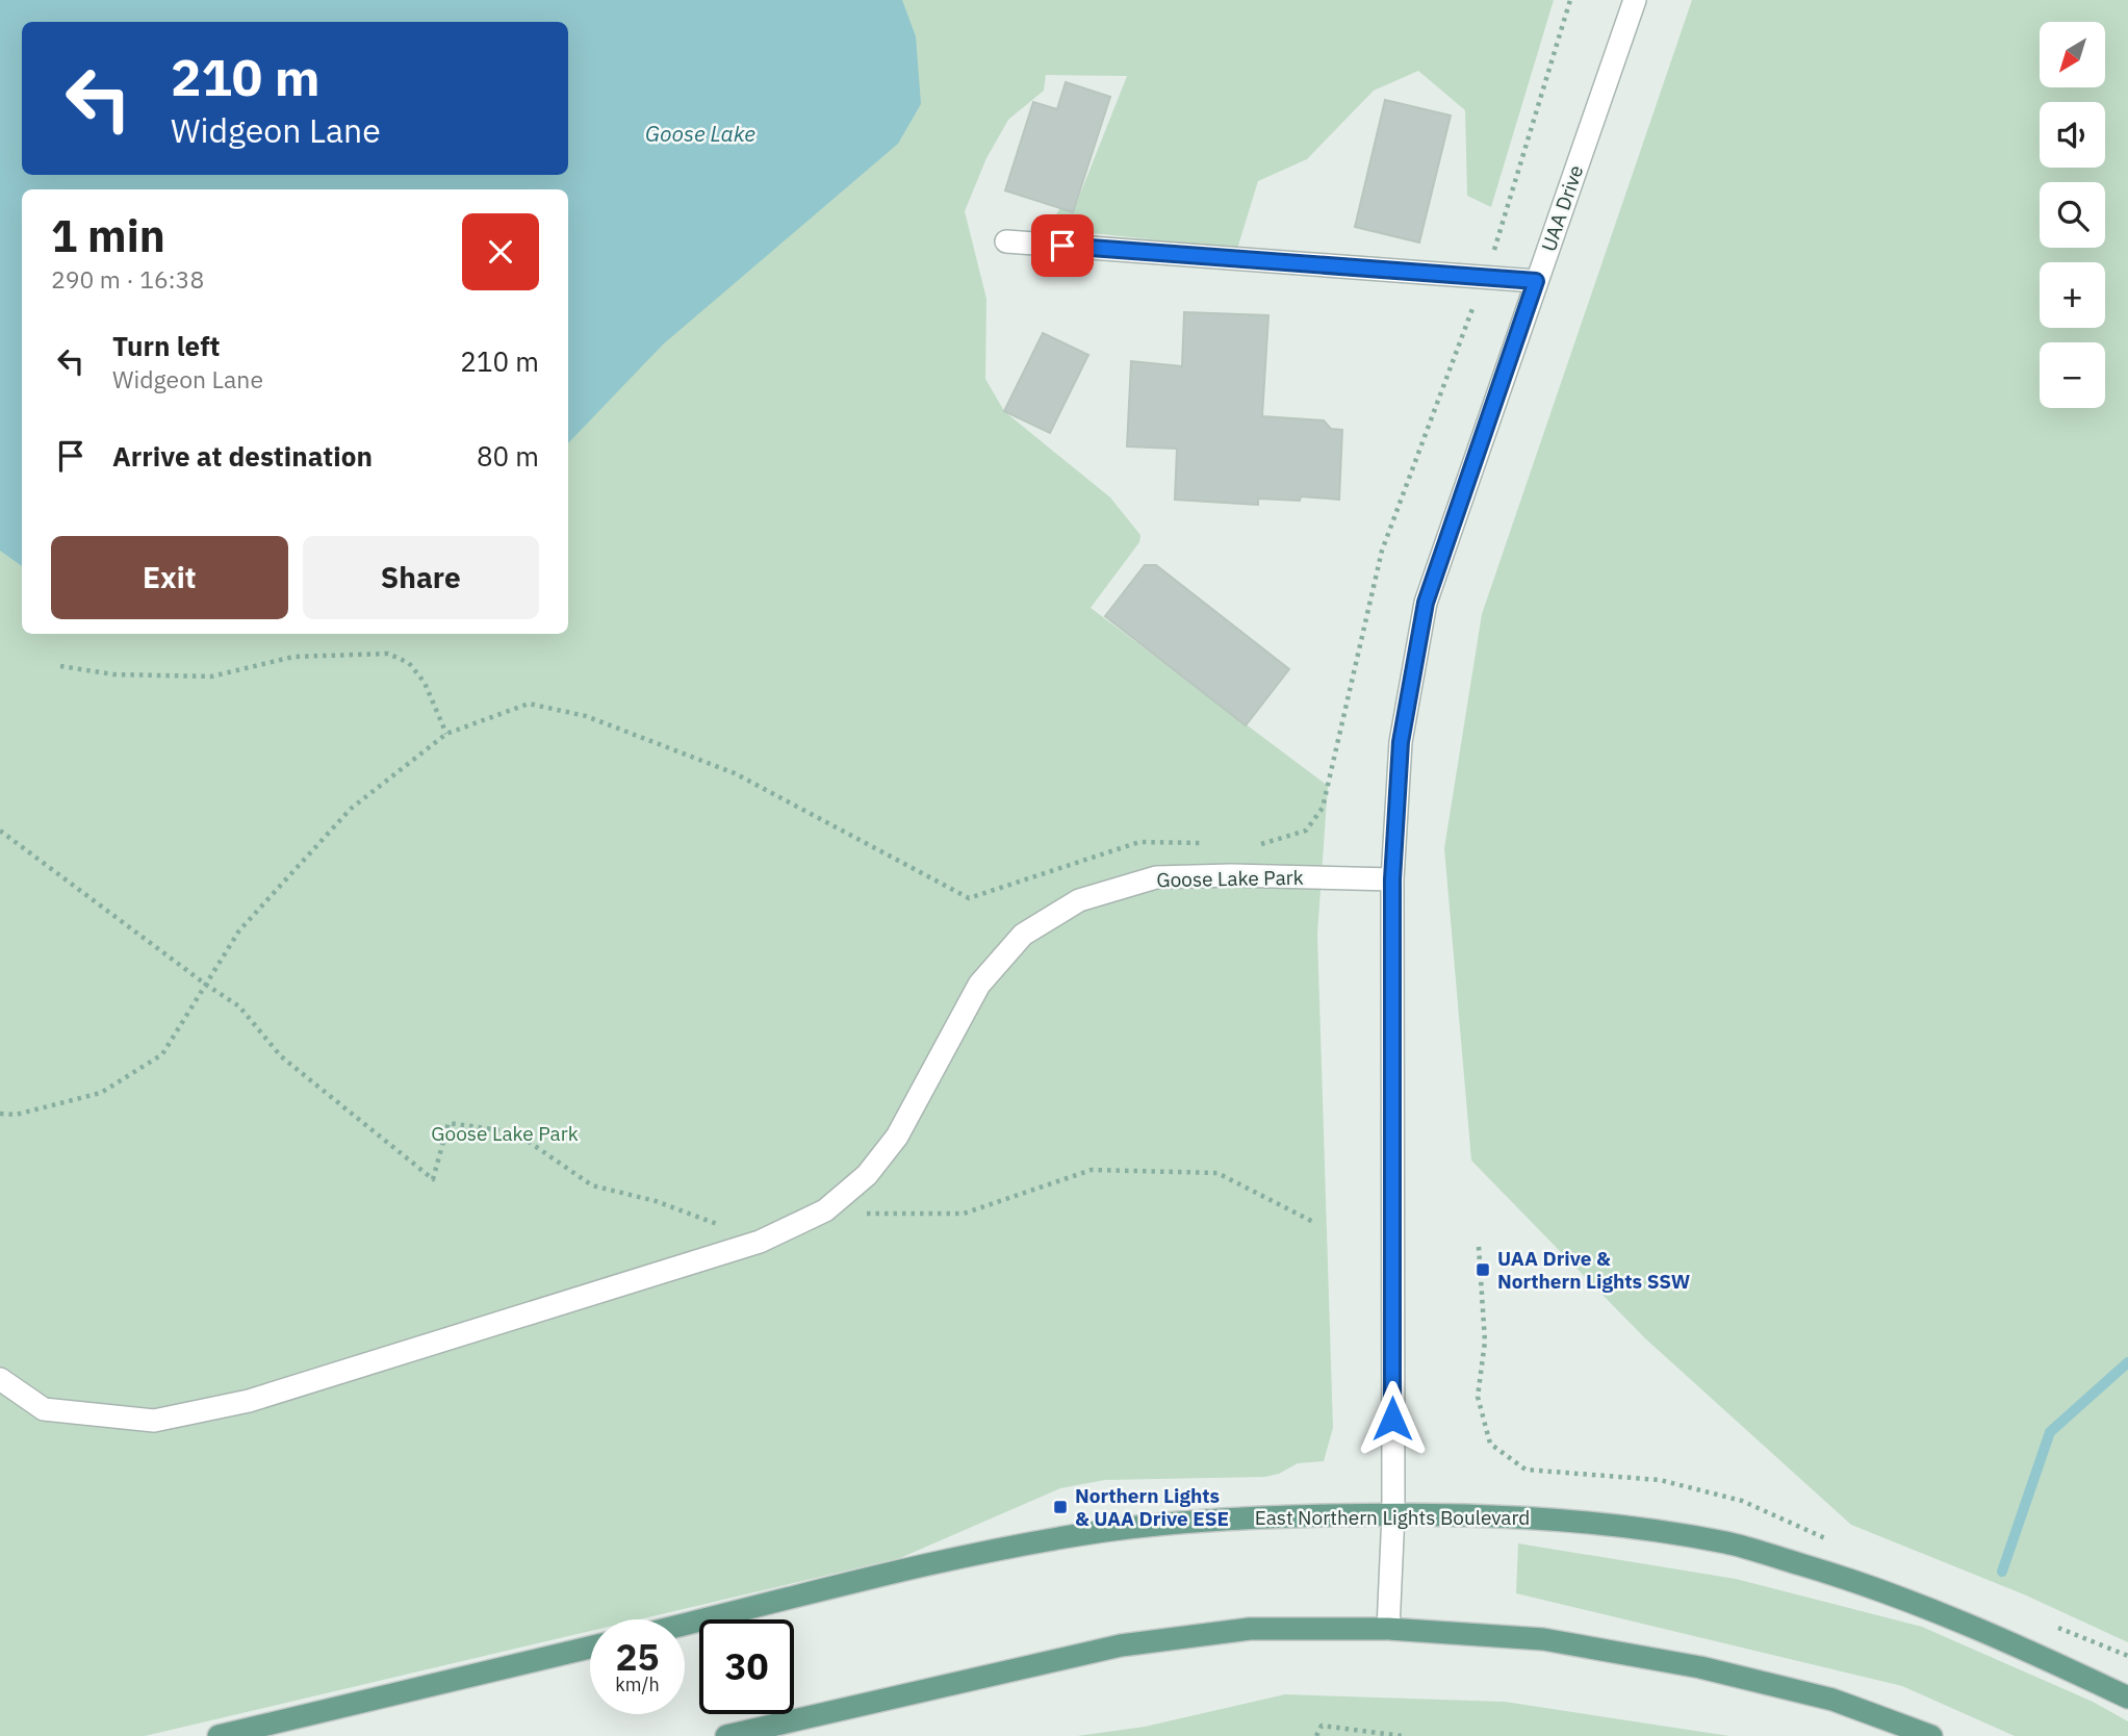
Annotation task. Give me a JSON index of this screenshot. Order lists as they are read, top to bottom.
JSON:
{
  "streets": {
    "main road": ["East Northern Lights Boulevard"],
    "street": ["UAA Drive", "Goose Lake Park"]
  },
  "crossings": [
    ["UAA Drive", "Goose Lake Park"],
    ["UAA Drive", "East Northern Lights Boulevard"]
  ],
  "water": ["Goose Lake"],
  "parks": ["Goose Lake Park"],
  "places": {
    "transit": ["UAA Drive & Northern Lights SSW", "Northern Lights & UAA Drive ESE"]
  },
  "north": "bottom left",
  "page": {
    "map_buttons": ["+", "−"],
    "turn": ["210 m", "Widgeon Lane"],
    "heading": ["1 min", "290 m · 16:38"],
    "list": [
      {
        "name": "Turn left",
        "note": "Widgeon Lane",
        "value": "210 m"
      },
      {
        "name": "Arrive at destination",
        "value": "80 m"
      }
    ],
    "buttons": ["Exit", "Share"],
    "speed": "25 km/h",
    "limit": "30"
  }
}
